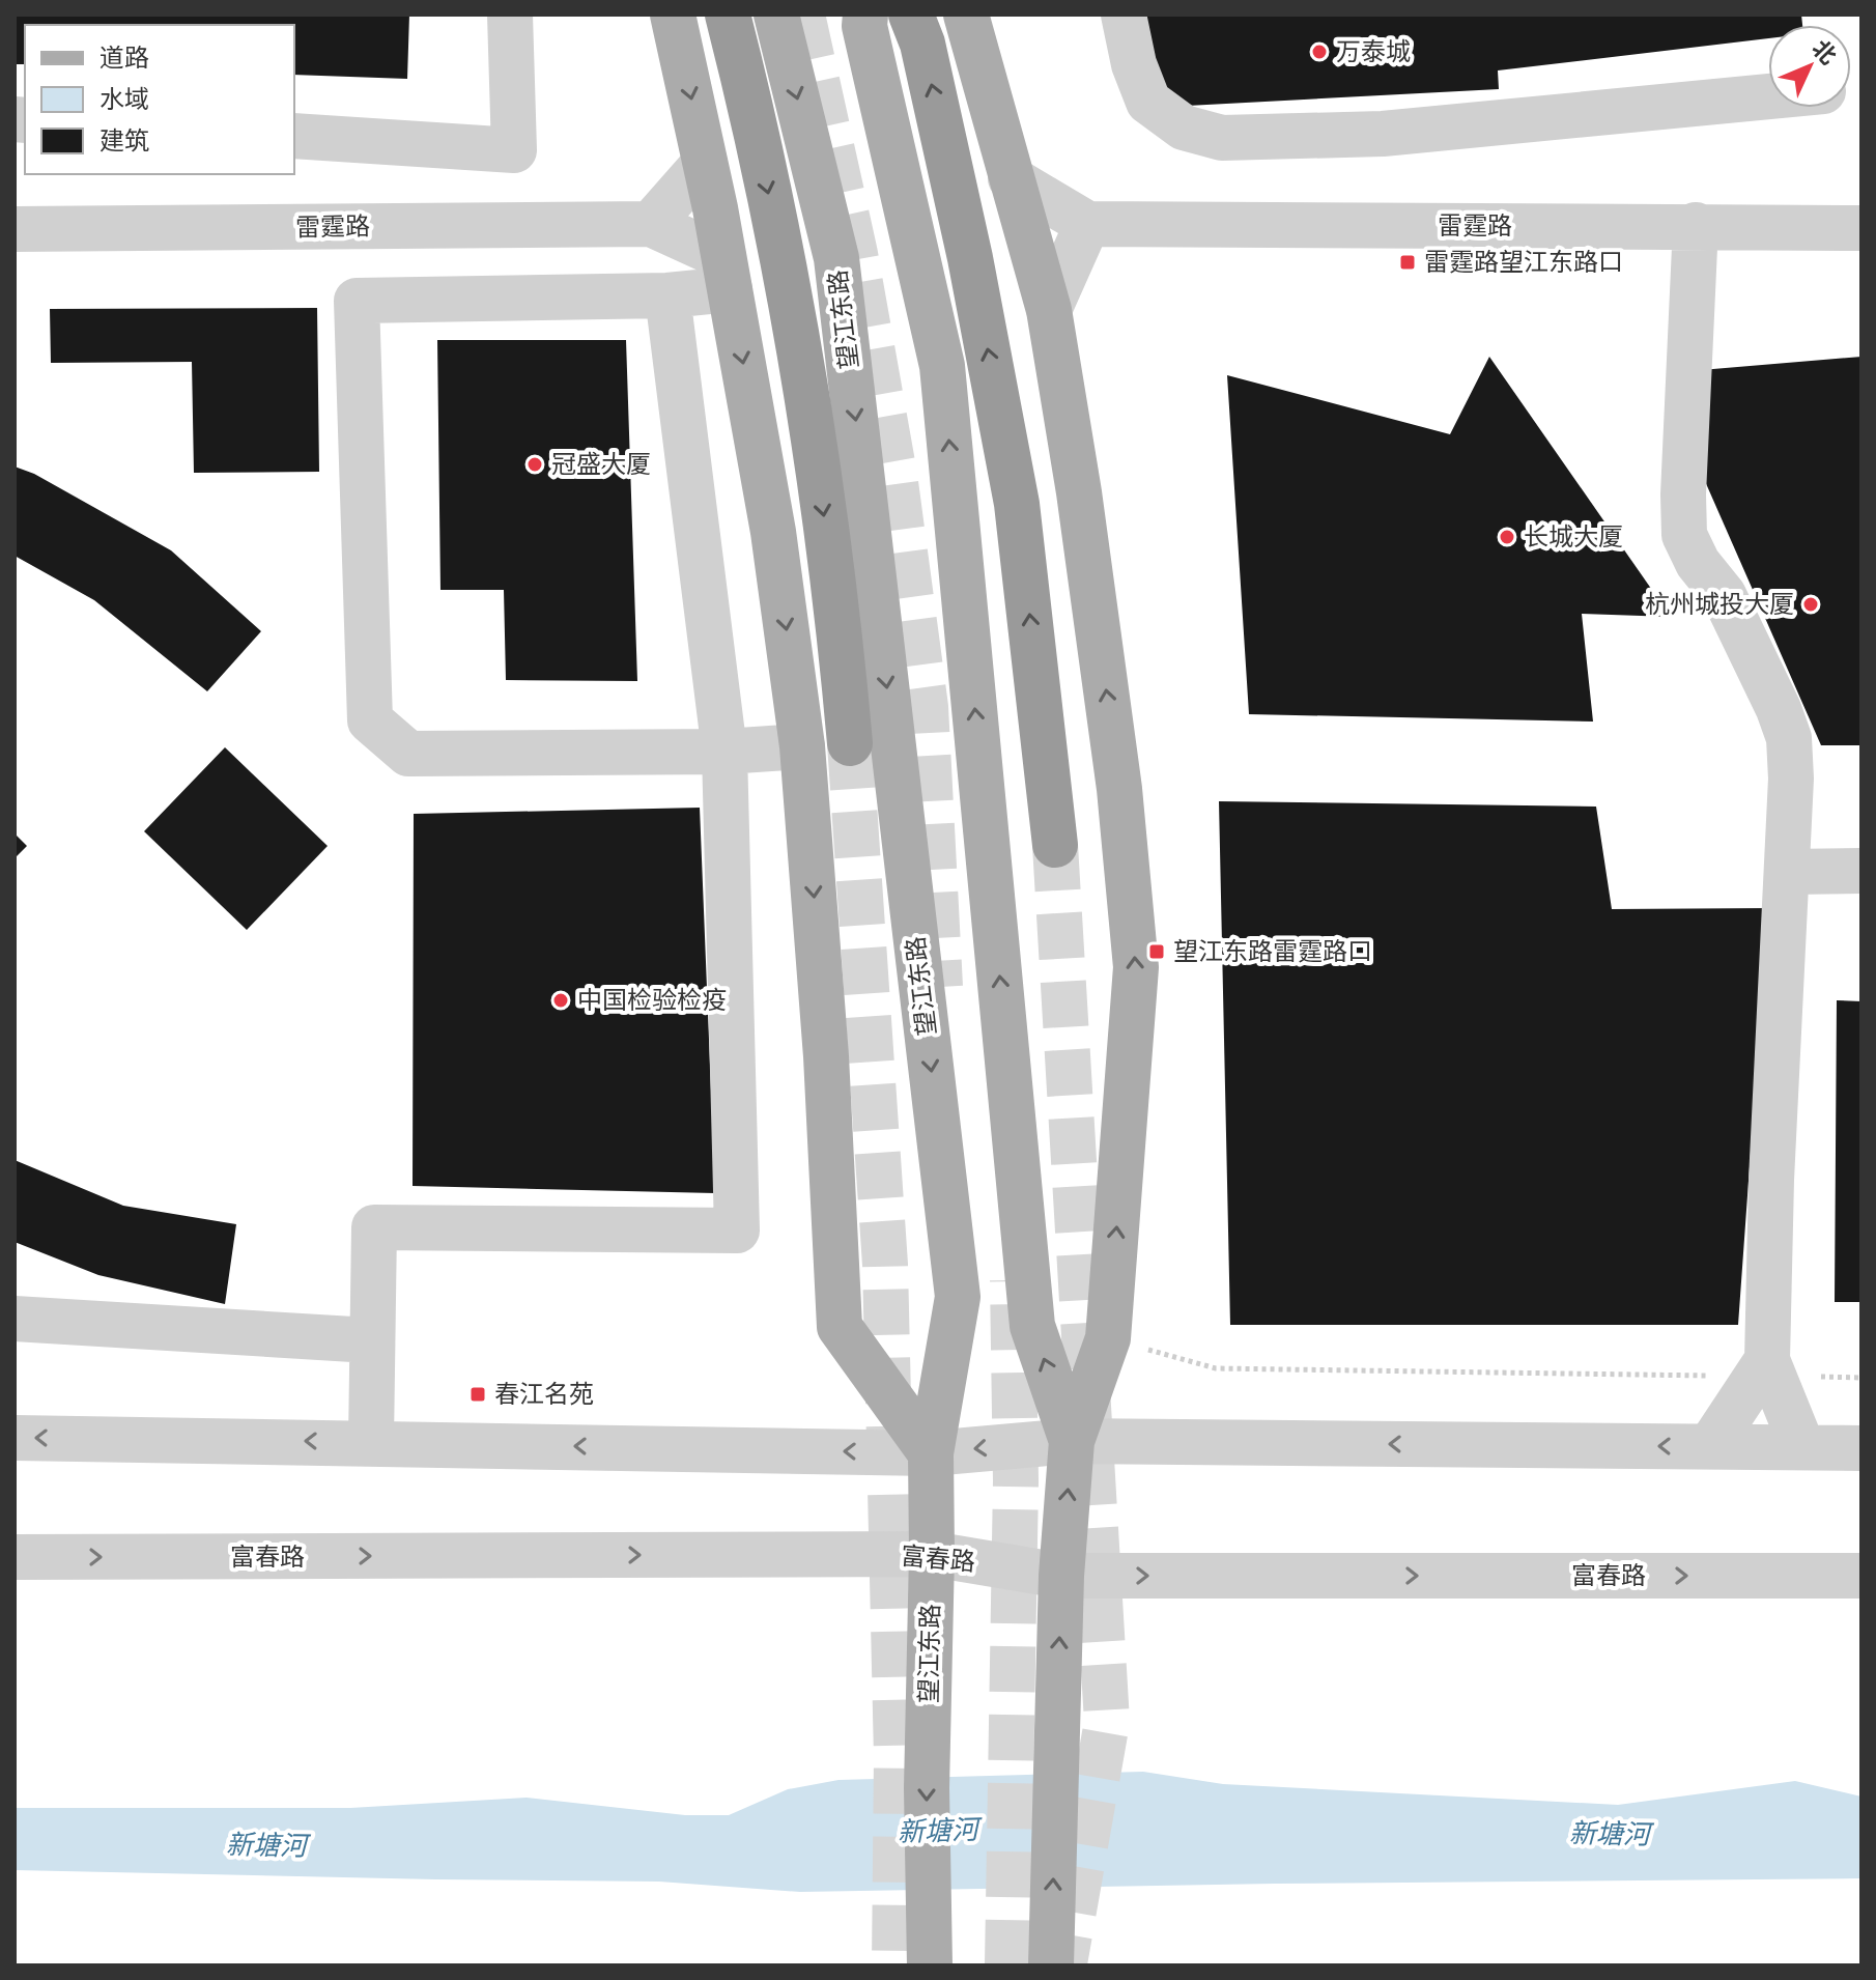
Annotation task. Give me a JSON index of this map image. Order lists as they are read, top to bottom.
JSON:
{
  "streets": {
    "main road": ["望江东路"],
    "street": ["雷霆路", "富春路"]
  },
  "crossings": [
    ["望江东路", "富春路"]
  ],
  "water": ["新塘河"],
  "places": {
    "other": [
      "万泰城",
      "冠盛大厦",
      "长城大厦",
      "杭州城投大厦",
      "中国检验检疫"
    ],
    "transit": ["雷霆路望江东路口", "望江东路雷霆路口", "春江名苑"]
  },
  "legend": ["道路", "水域", "建筑"],
  "north": "top right"
}
